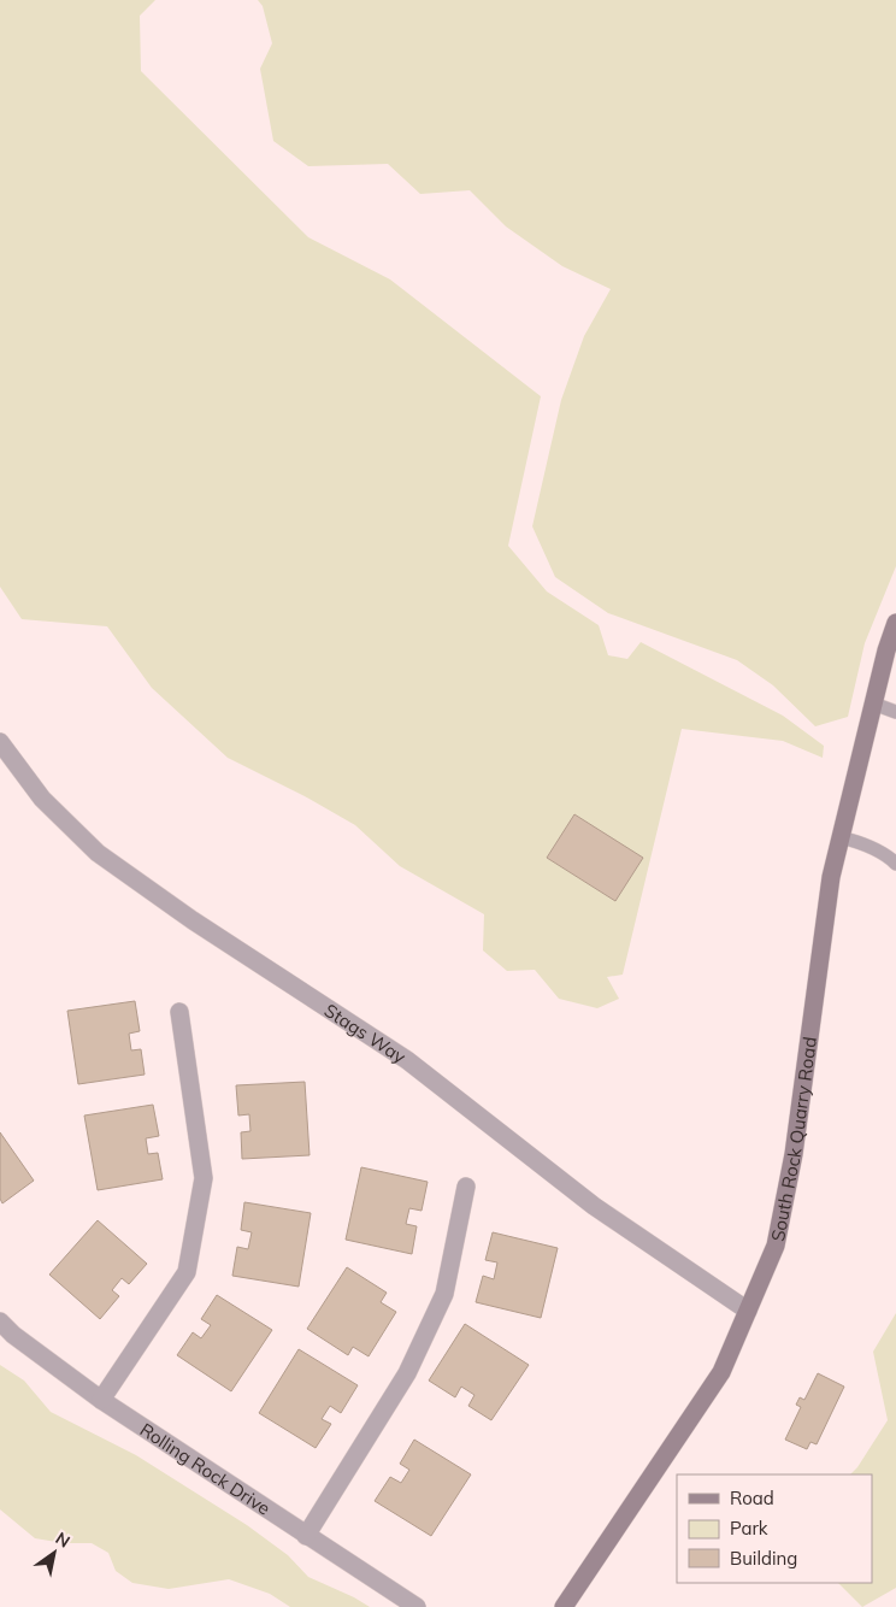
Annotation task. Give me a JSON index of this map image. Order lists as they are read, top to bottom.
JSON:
{
  "streets": {
    "street": ["Stags Way", "South Rock Quarry Road", "Rolling Rock Drive"]
  },
  "crossings": [
    ["Stags Way", "South Rock Quarry Road"]
  ],
  "legend": ["Road", "Park", "Building"],
  "north": "top right"
}
